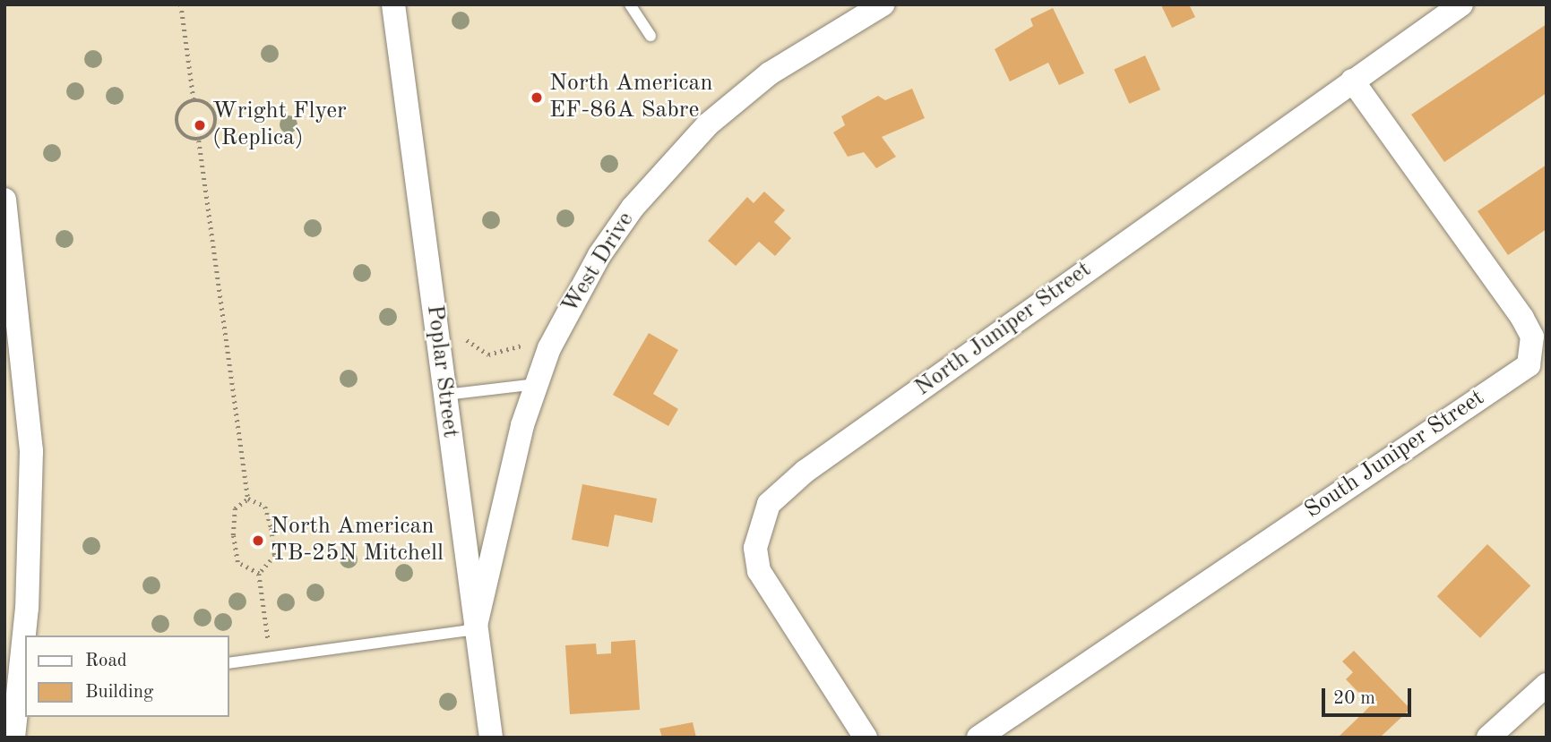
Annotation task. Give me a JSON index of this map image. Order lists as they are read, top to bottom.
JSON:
{
  "streets": {
    "street": [
      "West Drive",
      "North Juniper Street",
      "Poplar Street",
      "South Juniper Street"
    ]
  },
  "crossings": [
    ["West Drive", "Poplar Street"],
    ["North Juniper Street", "South Juniper Street"]
  ],
  "places": ["North American EF-86A Sabre", "Wright Flyer (Replica)", "North American TB-25N Mitchell"],
  "legend": ["Road", "Building"],
  "scale_bar": "20 m"
}
